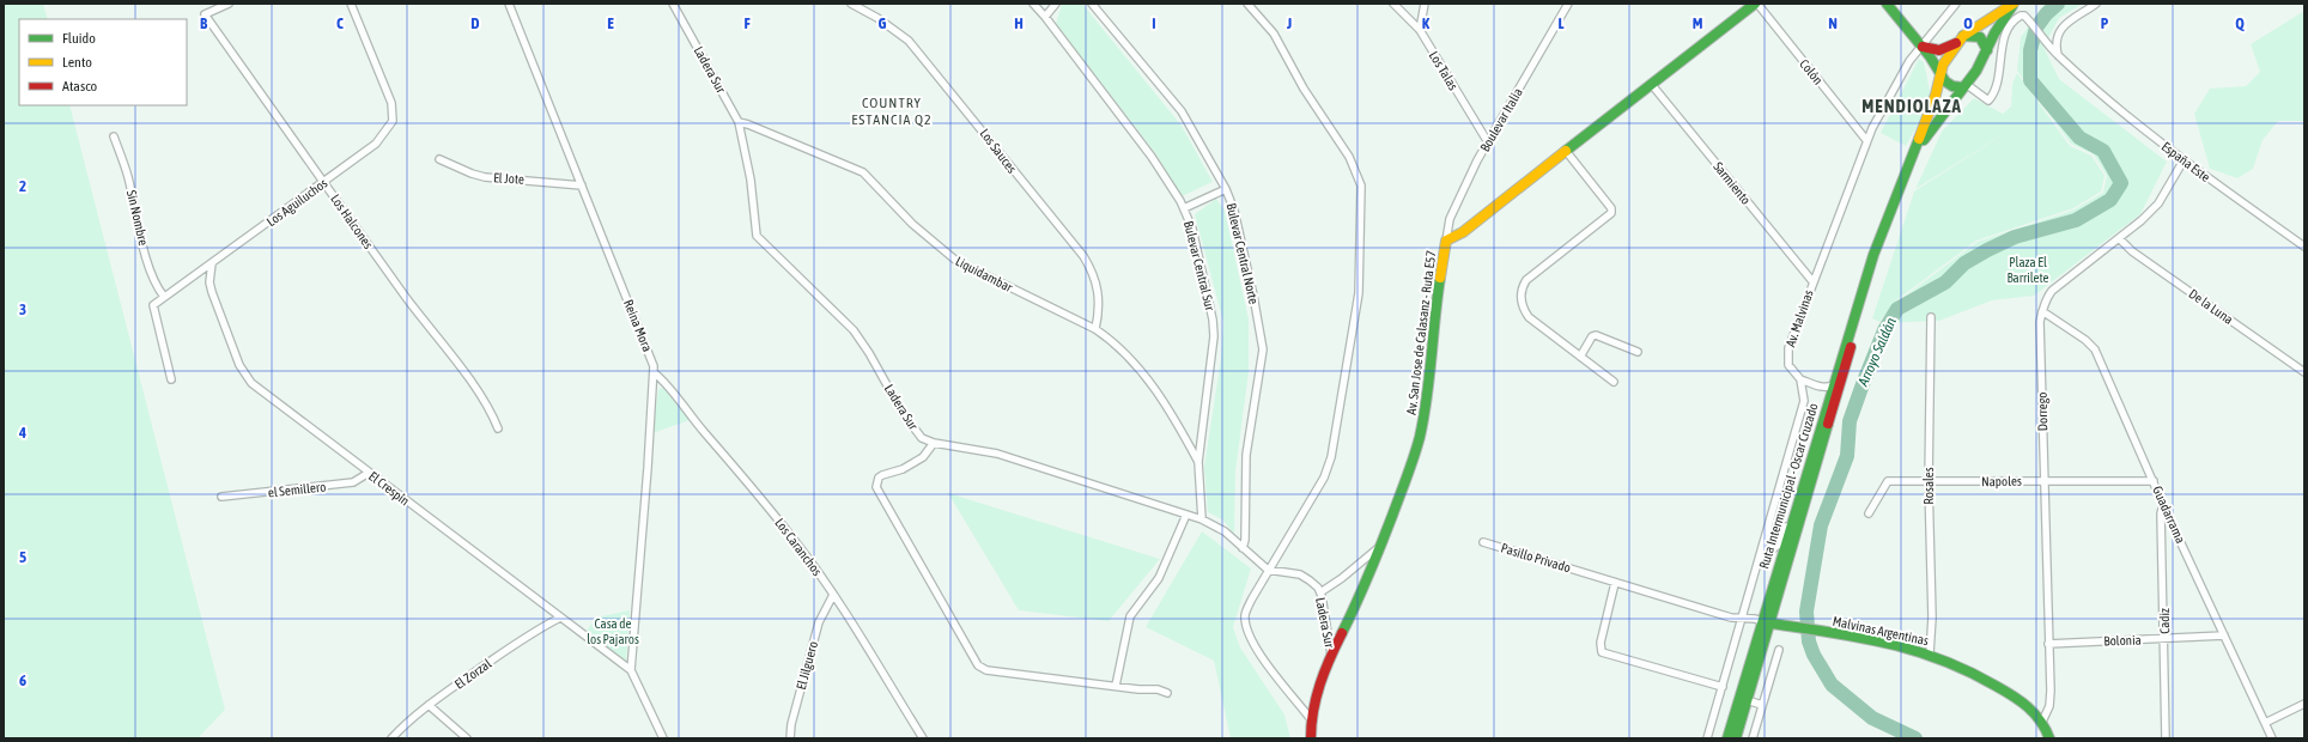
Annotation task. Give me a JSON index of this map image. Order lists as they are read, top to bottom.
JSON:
{
  "streets": {
    "main road": ["Av. San Jose de Calasanz - Ruta E57", "Ruta Intermunicipal - Oscar Cruzado", "Malvinas Argentinas"],
    "street": [
      "Ladera Sur",
      "Los Talas",
      "Colón",
      "Boulevar Italia",
      "Los Sauces",
      "España Este",
      "El Jote",
      "Sarmiento",
      "Los Aguiluchos",
      "Sin Nombre",
      "Los Halcones",
      "Bulevar Central Norte",
      "Bulevar Central Sur",
      "Liquidambar",
      "De la Luna",
      "Av. Malvinas",
      "Reina Mora",
      "Dorrego",
      "Napoles",
      "Rosales",
      "El Crespín",
      "el Semillero",
      "Guadarrama",
      "Los Caranchos",
      "Pasillo Privado",
      "Cadiz",
      "Bolonia",
      "El Jilguero",
      "El Zorzal"
    ]
  },
  "crossings": [
    ["Ladera Sur", "Bulevar Central Norte"],
    ["Ladera Sur", "Bulevar Central Sur"],
    ["Ladera Sur", "Liquidambar"],
    ["Ladera Sur", "Av. San Jose de Calasanz - Ruta E57"],
    ["Los Talas", "Boulevar Italia"],
    ["Colón", "Av. Malvinas"],
    ["Colón", "Av. San Jose de Calasanz - Ruta E57"],
    ["Boulevar Italia", "Av. San Jose de Calasanz - Ruta E57"],
    ["Los Sauces", "Liquidambar"],
    ["España Este", "Dorrego"],
    ["España Este", "Ruta Intermunicipal - Oscar Cruzado"],
    ["El Jote", "Reina Mora"],
    ["Sarmiento", "Av. Malvinas"],
    ["Sarmiento", "Av. San Jose de Calasanz - Ruta E57"],
    ["Los Aguiluchos", "Sin Nombre"],
    ["Los Aguiluchos", "Los Halcones"],
    ["Los Aguiluchos", "El Crespín"],
    ["Bulevar Central Sur", "Liquidambar"],
    ["De la Luna", "Dorrego"],
    ["Av. Malvinas", "Pasillo Privado"],
    ["Reina Mora", "El Crespín"],
    ["Reina Mora", "Los Caranchos"],
    ["Dorrego", "Napoles"],
    ["Dorrego", "Guadarrama"],
    ["Dorrego", "Malvinas Argentinas"],
    ["Dorrego", "Bolonia"],
    ["Napoles", "Rosales"],
    ["Napoles", "Guadarrama"],
    ["Ruta Intermunicipal - Oscar Cruzado", "Pasillo Privado"],
    ["Ruta Intermunicipal - Oscar Cruzado", "Malvinas Argentinas"],
    ["Rosales", "Malvinas Argentinas"],
    ["El Crespín", "el Semillero"],
    ["El Crespín", "El Zorzal"],
    ["Guadarrama", "Cadiz"],
    ["Guadarrama", "Bolonia"],
    ["Los Caranchos", "El Jilguero"],
    ["Pasillo Privado", "Malvinas Argentinas"],
    ["Cadiz", "Bolonia"]
  ],
  "districts": ["COUNTRY ESTANCIA Q2", "MENDIOLAZA"],
  "water": ["Arroyo Saldán"],
  "parks": ["Plaza El Barrilete", "Casa de los Pajaros"],
  "legend": ["Fluido", "Lento", "Atasco"],
  "grid": {
    "columns": [
      "B",
      "C",
      "D",
      "E",
      "F",
      "G",
      "H",
      "I",
      "J",
      "K",
      "L",
      "M",
      "N",
      "O",
      "P",
      "Q"
    ],
    "rows": [
      "2",
      "3",
      "4",
      "5",
      "6"
    ]
  }
}
